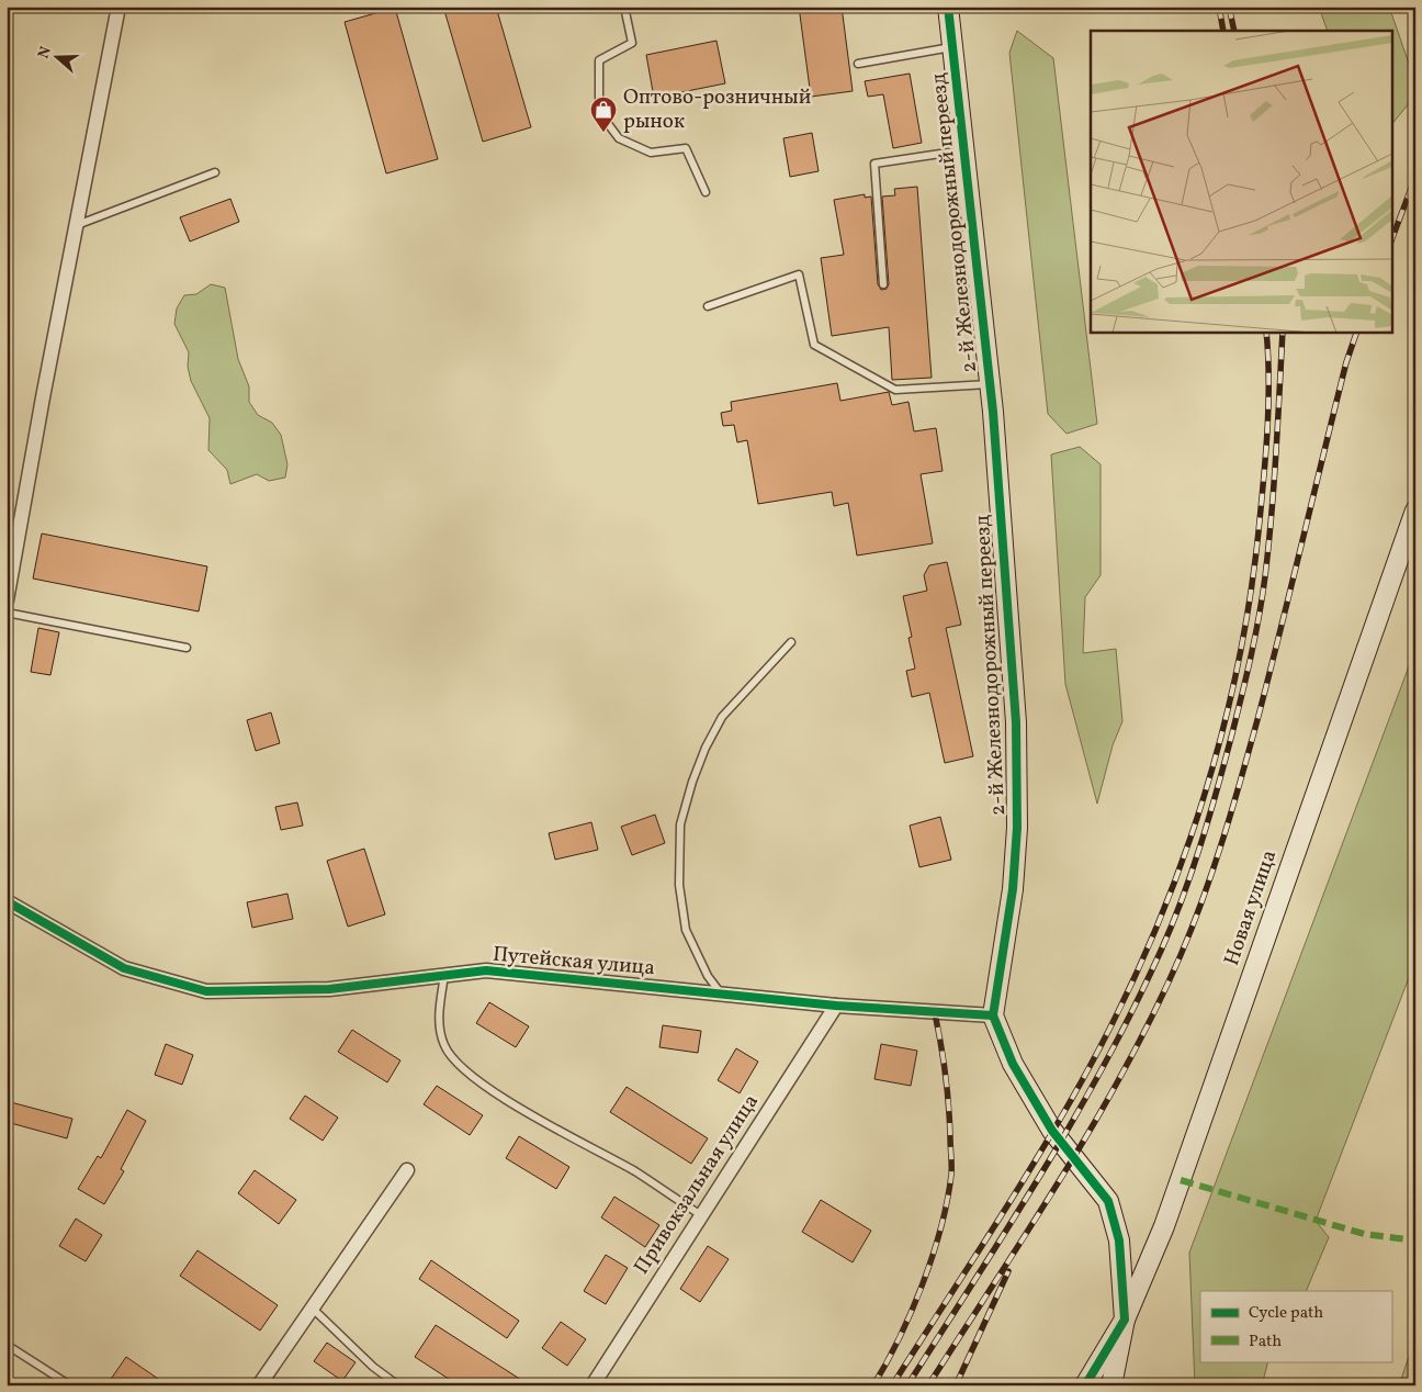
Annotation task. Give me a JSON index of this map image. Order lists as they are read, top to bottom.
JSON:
{
  "streets": {
    "street": [
      "2-й Железнодорожный переезд",
      "Новая улица",
      "Путейская улица",
      "Привокзальная улица"
    ]
  },
  "crossings": [
    ["2-й Железнодорожный переезд", "Путейская улица"],
    ["Путейская улица", "Привокзальная улица"]
  ],
  "places": {
    "shop": ["Оптово-розничный рынок"]
  },
  "legend": ["Cycle path", "Path"],
  "north": "left"
}
